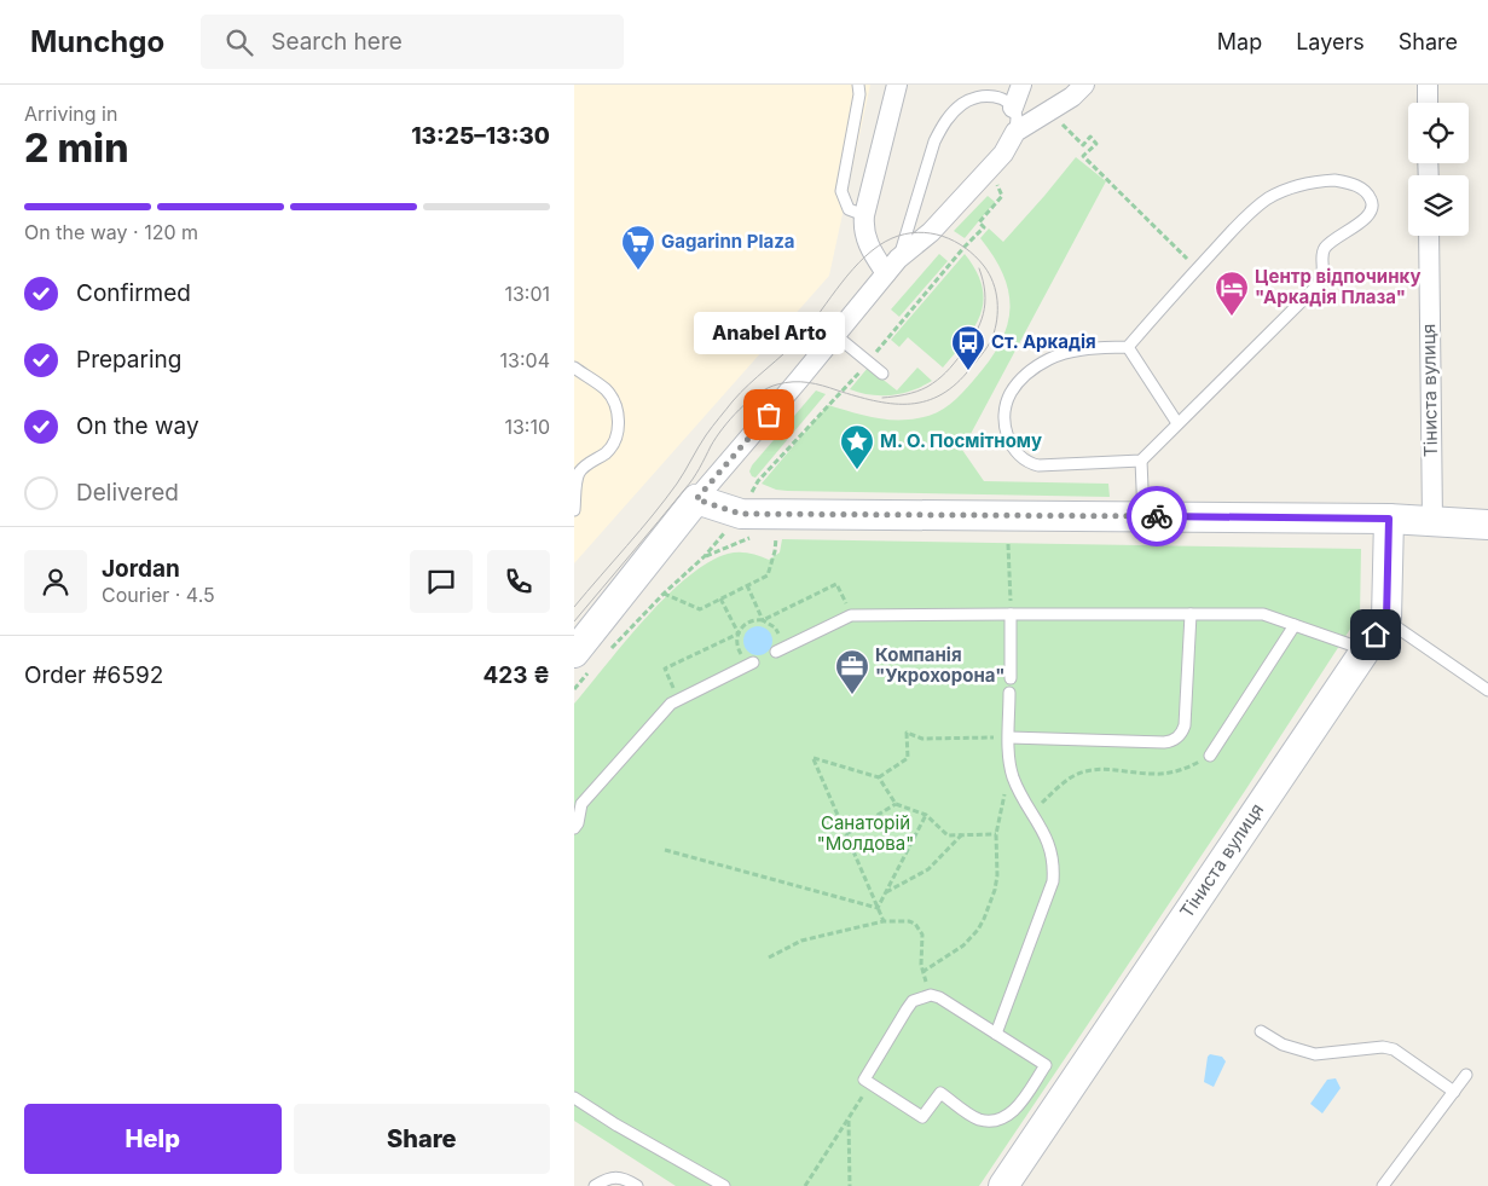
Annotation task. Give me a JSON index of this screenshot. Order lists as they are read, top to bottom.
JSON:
{
  "streets": {
    "main road": ["Тіниста вулиця"]
  },
  "parks": ["Санаторій \"Молдова\""],
  "places": {
    "supermarket": ["Gagarinn Plaza"],
    "hotel": ["Центр відпочинку \"Аркадія Плаза\""],
    "bus stop": ["Ст. Аркадія"],
    "other": ["Anabel Arto"],
    "place": ["М. О. Посмітному"],
    "office": ["Компанія \"Укрохорона\""]
  },
  "page": {
    "header": "Munchgo",
    "search": "Search here",
    "nav": ["Map", "Layers", "Share"],
    "heading": ["2 min", "Arriving in", "13:25–13:30"],
    "panel": [
      "Jordan",
      "Courier · 4.5",
      "Order #6592",
      "423 ₴"
    ],
    "bar": "On the way · 120 m",
    "list": [
      ["Confirmed", "13:01"],
      ["Preparing", "13:04"],
      ["On the way", "13:10"],
      "Delivered"
    ],
    "bubble": "Anabel Arto",
    "buttons": ["Help", "Share"]
  }
}
